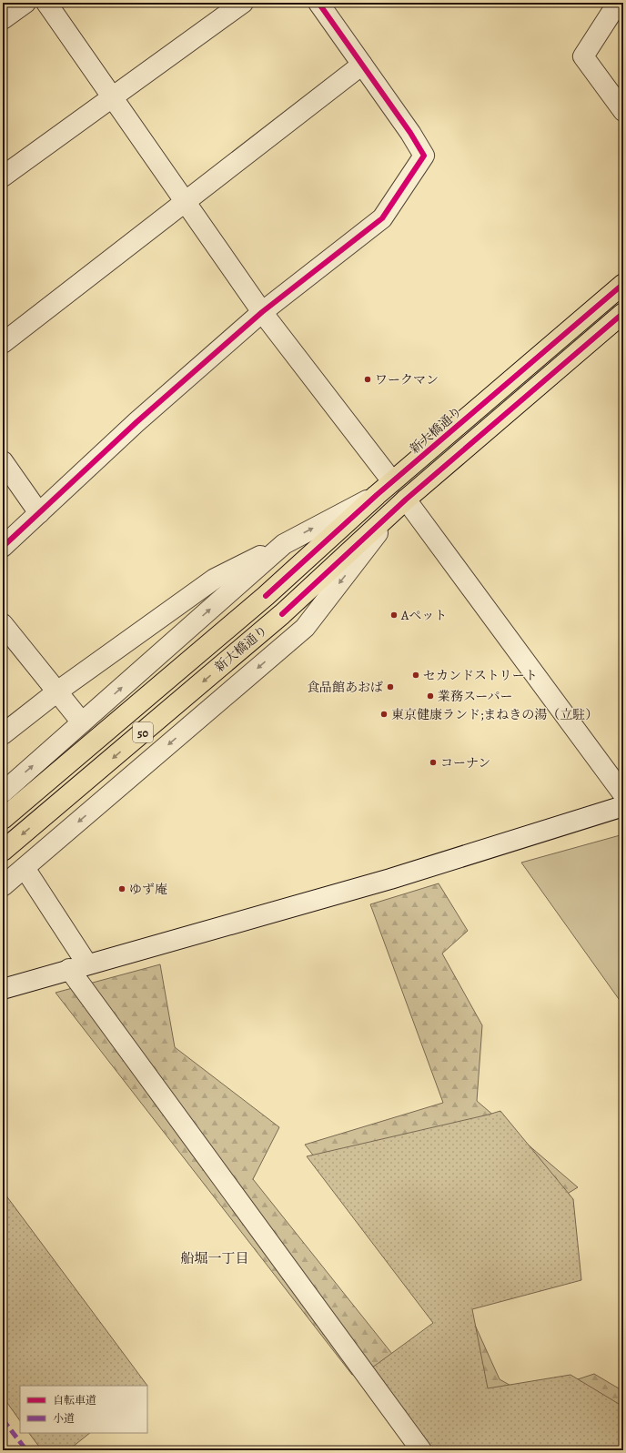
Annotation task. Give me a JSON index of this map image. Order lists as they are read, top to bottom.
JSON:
{
  "streets": {
    "main road": ["新大橋通り", "50"]
  },
  "districts": ["船堀一丁目"],
  "places": [
    "ワークマン",
    "Aペット",
    "セカンドストリート",
    "食品館あおば",
    "業務スーパー",
    "東京健康ランド;まねきの湯（立駐）",
    "コーナン",
    "ゆず庵"
  ],
  "legend": ["自転車道", "小道"]
}
